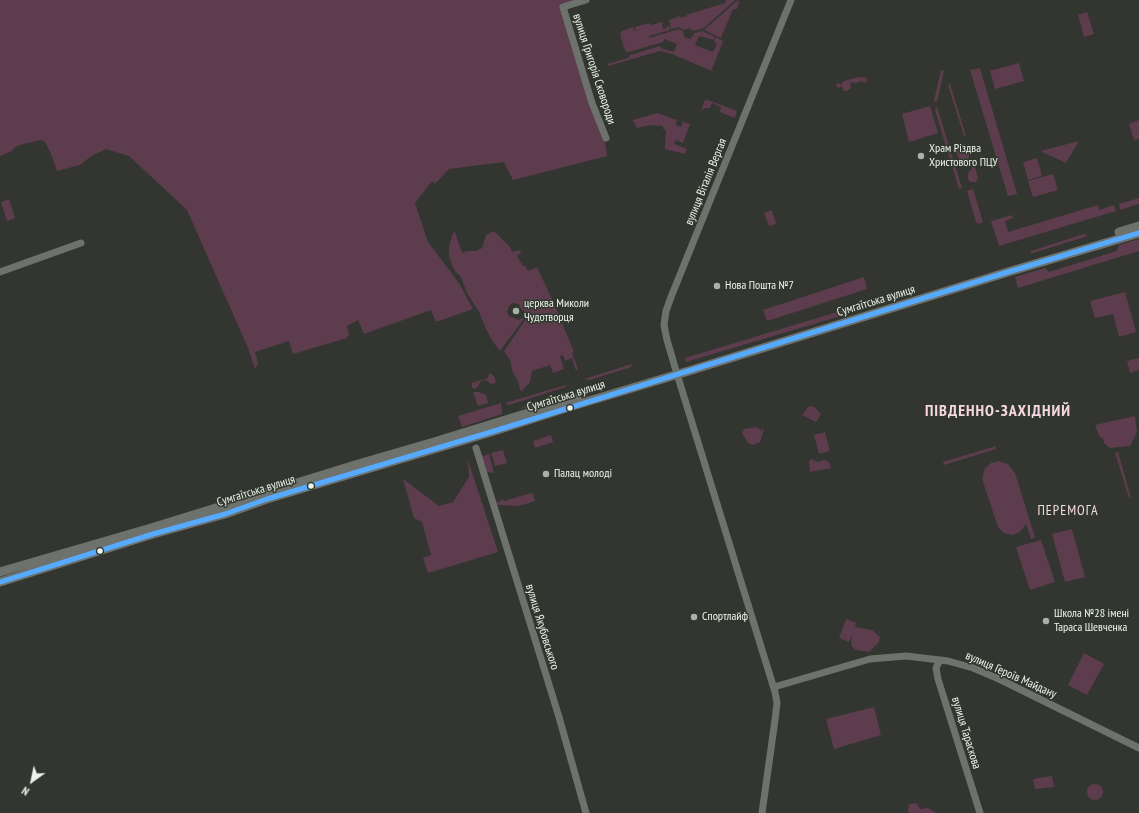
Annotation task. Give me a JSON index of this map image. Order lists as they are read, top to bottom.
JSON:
{
  "streets": {
    "main road": ["Сумгаїтська вулиця"],
    "street": [
      "вулиця Григорія Сковороди",
      "вулиця Віталія Вергая",
      "вулиця Якубовського",
      "вулиця Героїв Майдану",
      "вулиця Тараскова"
    ]
  },
  "crossings": [
    ["вулиця Віталія Вергая", "Сумгаїтська вулиця"],
    ["вулиця Віталія Вергая", "вулиця Героїв Майдану"],
    ["вулиця Героїв Майдану", "вулиця Тараскова"]
  ],
  "districts": ["ПІВДЕННО-ЗАХІДНИЙ", "ПЕРЕМОГА"],
  "places": [
    "Храм Різдва Христового ПЦУ",
    "Нова Пошта №7",
    "церква Миколи Чудотворця",
    "Палац молоді",
    "Спортлайф",
    "Школа №28 імені Тараса Шевченка"
  ],
  "north": "bottom left"
}
